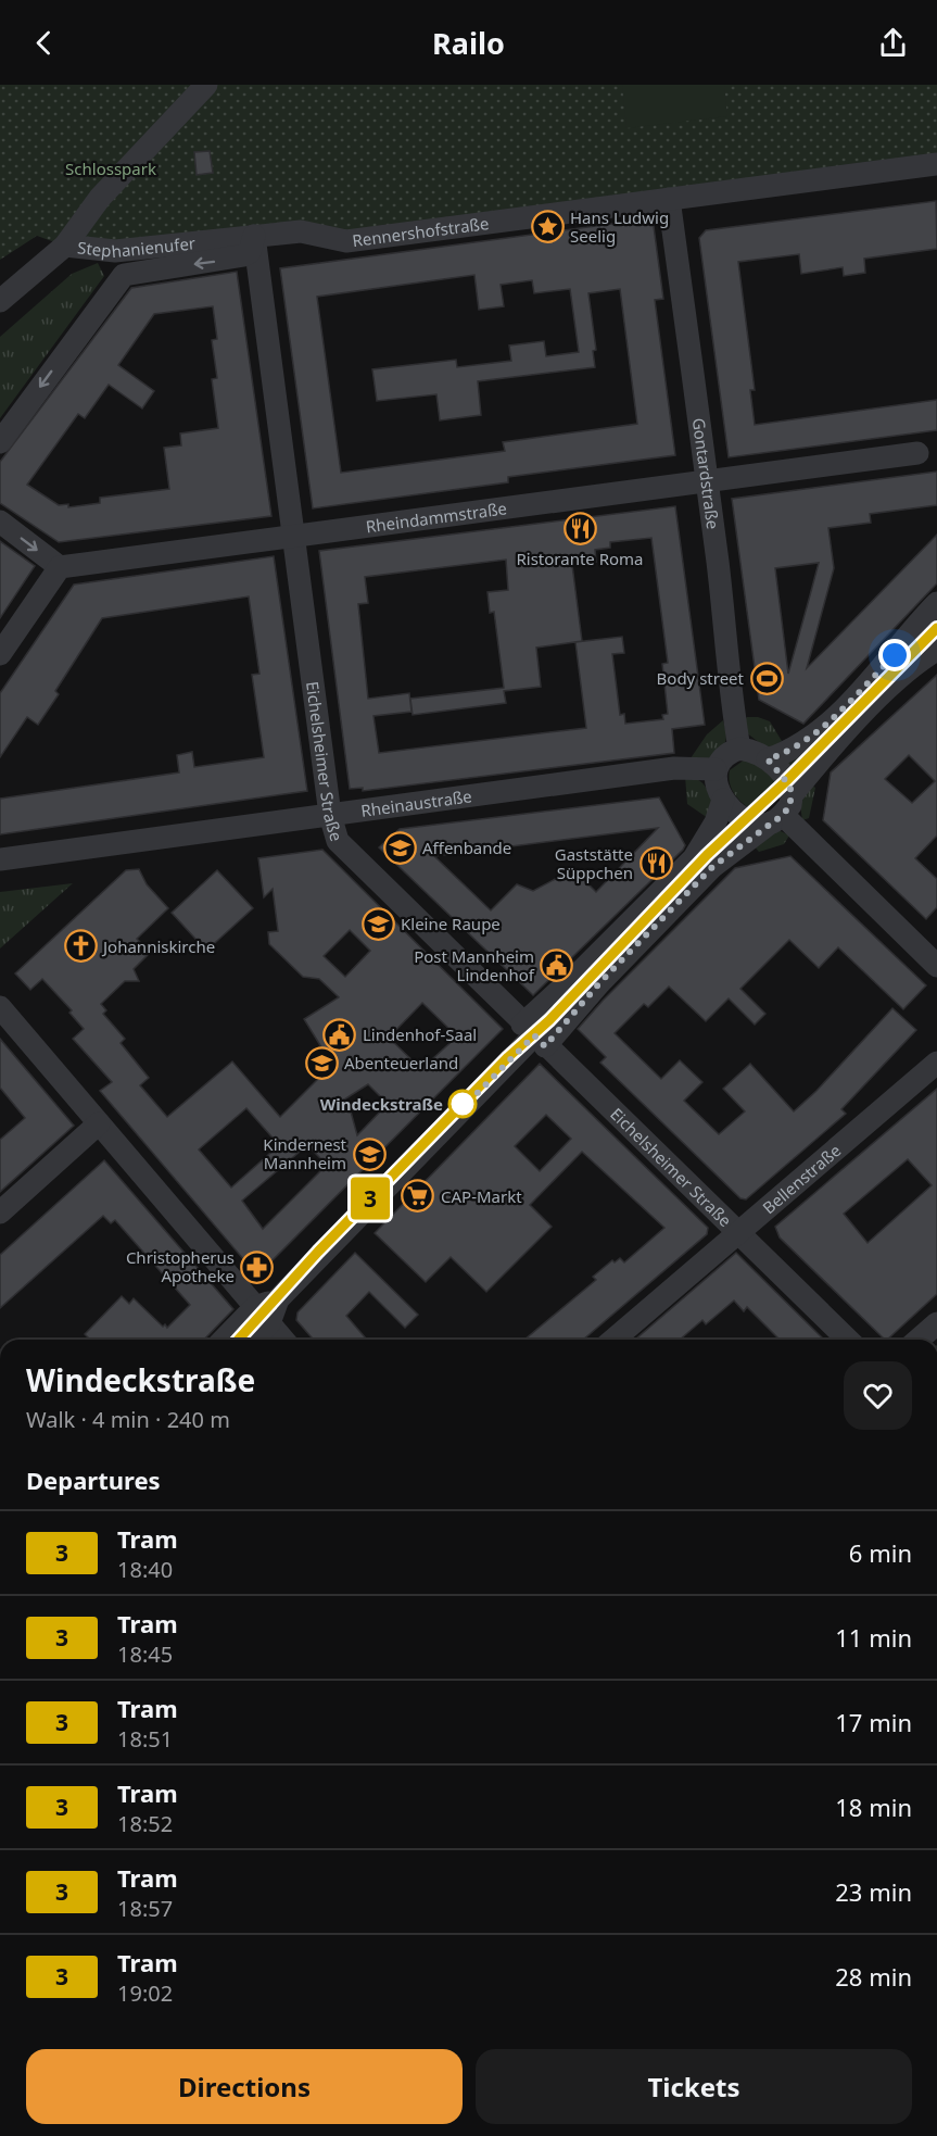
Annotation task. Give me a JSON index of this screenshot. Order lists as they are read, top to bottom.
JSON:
{
  "streets": {
    "street": [
      "Rennershofstraße",
      "Stephanienufer",
      "Gontardstraße",
      "Rheindammstraße",
      "Eichelsheimer Straße",
      "Rheinaustraße",
      "Bellenstraße"
    ]
  },
  "crossings": [
    ["Rennershofstraße", "Stephanienufer"],
    ["Rennershofstraße", "Gontardstraße"],
    ["Rennershofstraße", "Eichelsheimer Straße"],
    ["Stephanienufer", "Eichelsheimer Straße"],
    ["Gontardstraße", "Rheindammstraße"],
    ["Gontardstraße", "Rheinaustraße"],
    ["Rheindammstraße", "Eichelsheimer Straße"],
    ["Eichelsheimer Straße", "Rheinaustraße"],
    ["Eichelsheimer Straße", "Bellenstraße"]
  ],
  "parks": ["Schlosspark"],
  "places": {
    "place": ["Hans Ludwig Seelig"],
    "restaurant": ["Ristorante Roma", "Gaststätte Süppchen"],
    "sports": ["Body street"],
    "school or university": [
      "Affenbande",
      "Kleine Raupe",
      "Abenteuerland",
      "Kindernest Mannheim"
    ],
    "church": ["Johanniskirche"],
    "public building": ["Post Mannheim Lindenhof", "Lindenhof-Saal"],
    "other": ["Windeckstraße"],
    "supermarket": ["CAP-Markt"],
    "pharmacy": ["Christopherus Apotheke"]
  },
  "lines": ["tram line 3"],
  "page": {
    "header": "Railo",
    "on_map": "3",
    "heading": [
      ["Windeckstraße", "Walk · 4 min · 240 m"],
      "Departures"
    ],
    "list": [
      {
        "mark": "3",
        "name": "Tram",
        "note": "18:40",
        "value": "6 min"
      },
      {
        "mark": "3",
        "name": "Tram",
        "note": "18:45",
        "value": "11 min"
      },
      {
        "mark": "3",
        "name": "Tram",
        "note": "18:51",
        "value": "17 min"
      },
      {
        "mark": "3",
        "name": "Tram",
        "note": "18:52",
        "value": "18 min"
      },
      {
        "mark": "3",
        "name": "Tram",
        "note": "18:57",
        "value": "23 min"
      },
      {
        "mark": "3",
        "name": "Tram",
        "note": "19:02",
        "value": "28 min"
      }
    ],
    "buttons": ["Directions", "Tickets"]
  }
}
